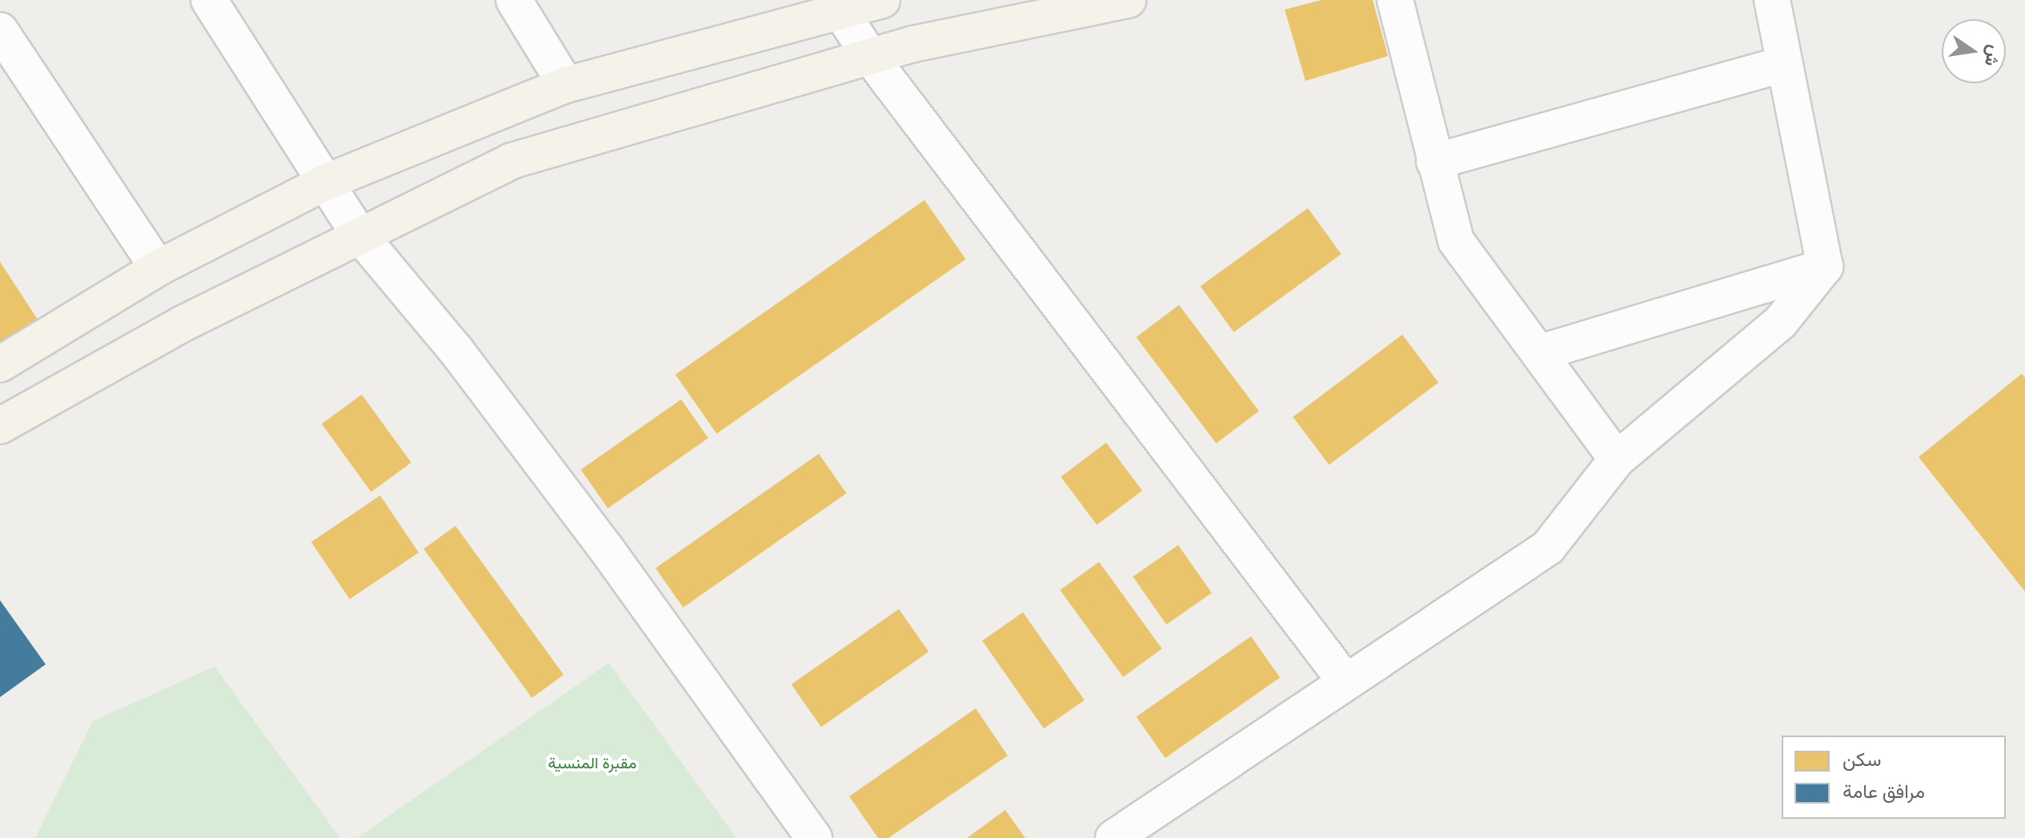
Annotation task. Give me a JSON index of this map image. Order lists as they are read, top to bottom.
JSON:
{
  "parks": ["مقبرة المنسية"],
  "legend": ["سكن", "مرافق عامة"],
  "north": "right"
}
